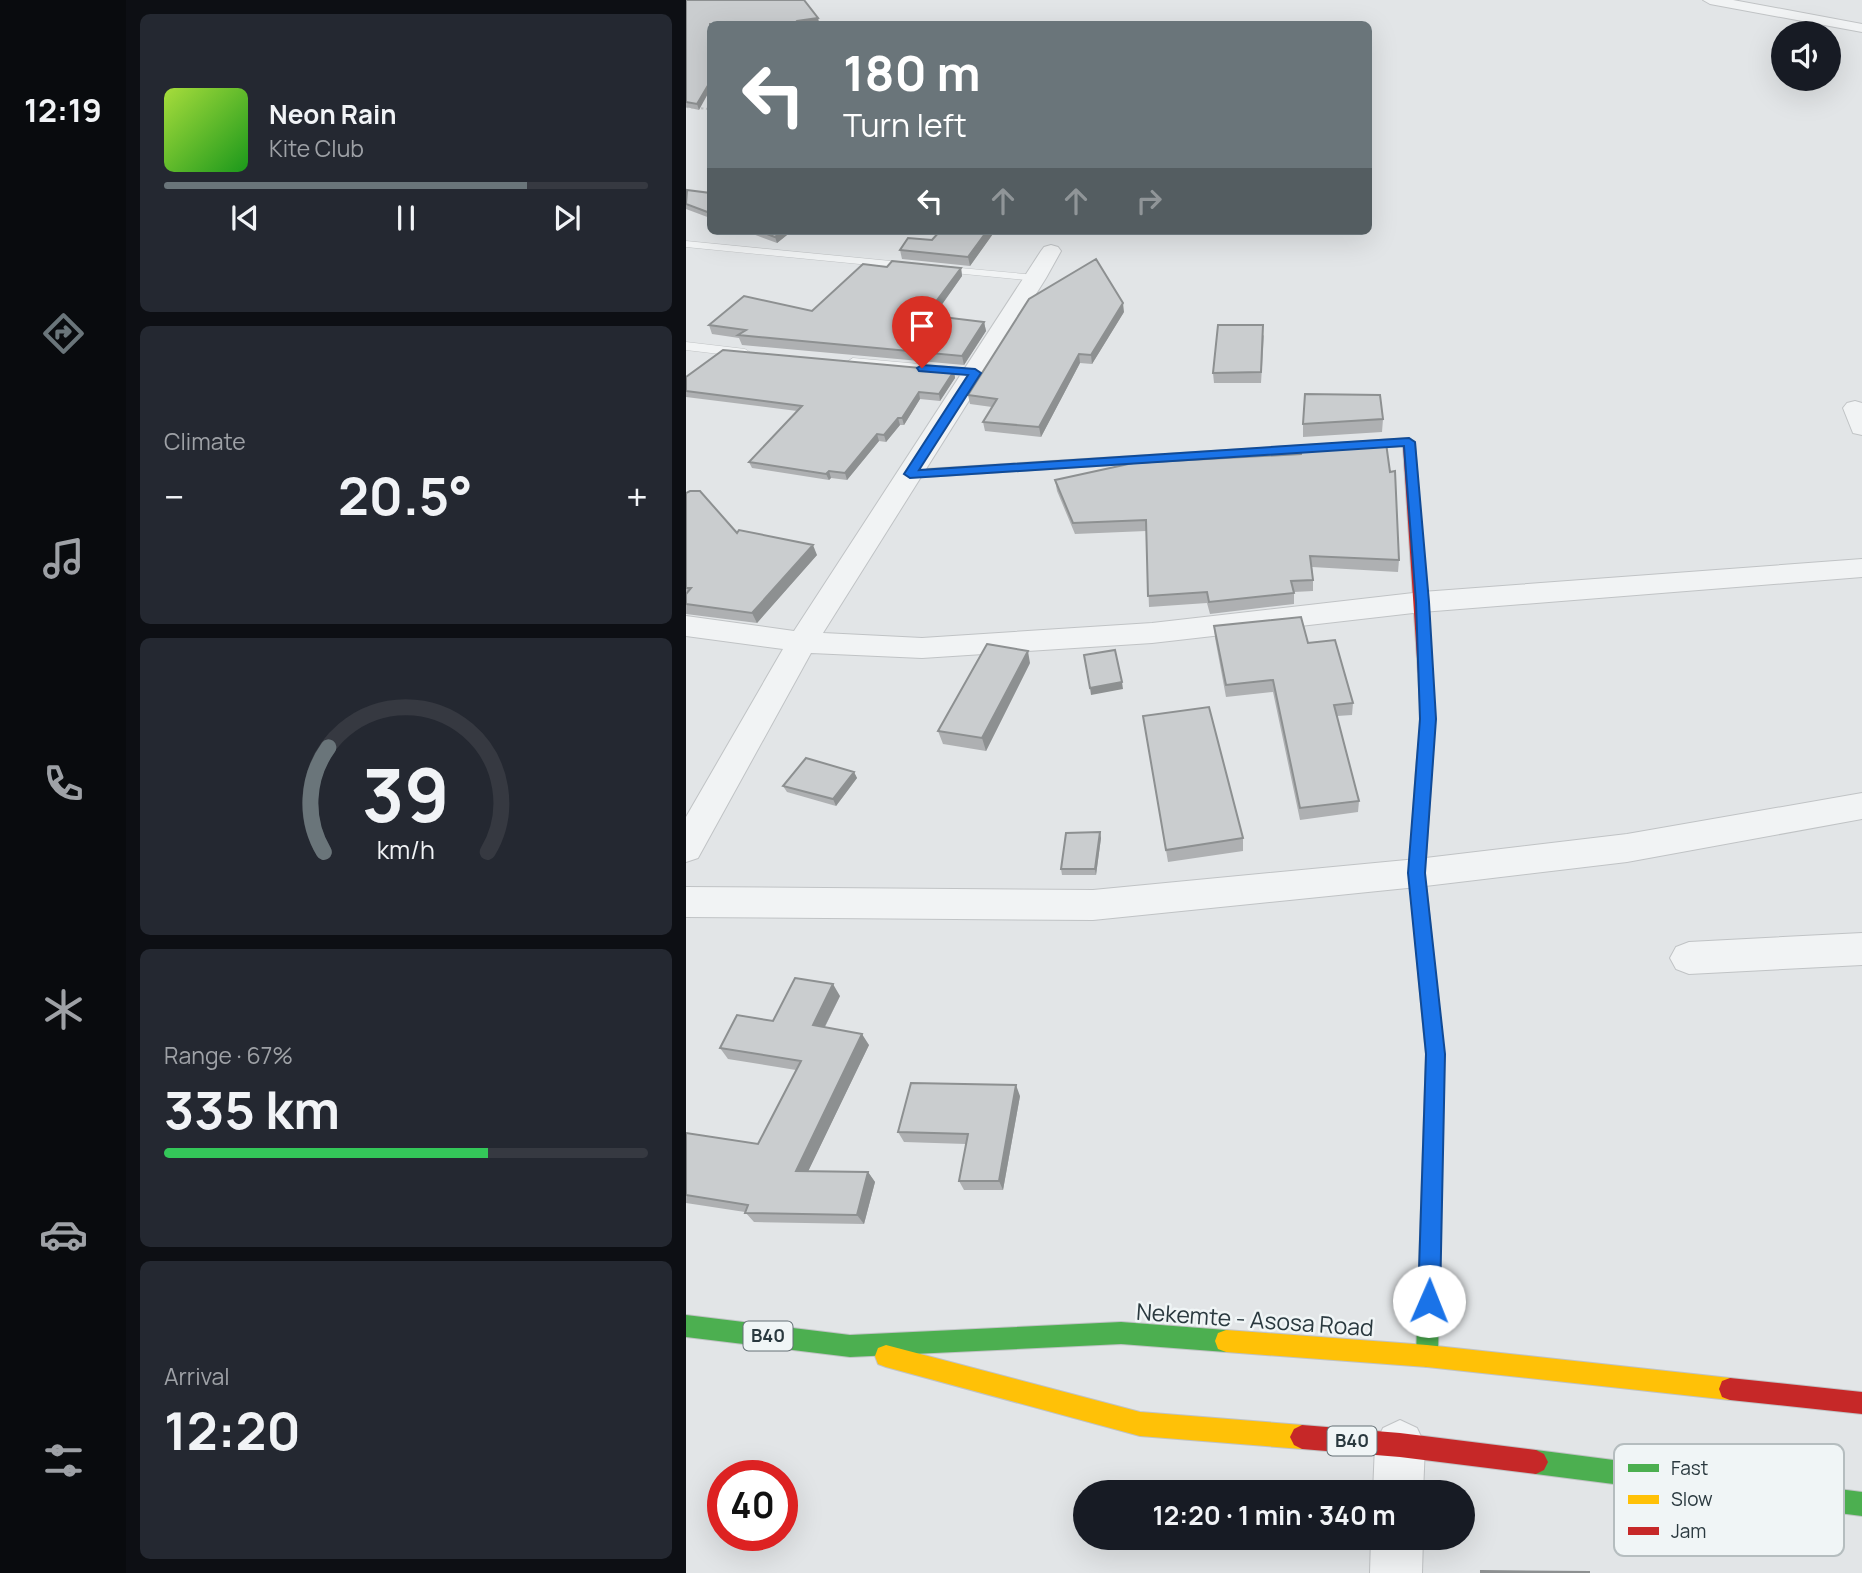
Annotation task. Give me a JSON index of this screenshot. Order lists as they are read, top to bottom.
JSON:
{
  "streets": {
    "main road": ["Nekemte - Asosa Road", "B40"]
  },
  "crossings": [
    ["Nekemte - Asosa Road", "B40"]
  ],
  "legend": ["Fast", "Slow", "Jam"],
  "page": {
    "tabs": "12:19",
    "turn": ["180 m", "Turn left"],
    "song": ["Neon Rain", "Kite Club"],
    "tile": [
      "Climate",
      ["Range · 67%", "335 km"],
      ["Arrival", "12:20"]
    ],
    "heat": ["−", "20.5°", "+"],
    "limit": "40",
    "trip": "12:20 · 1 min · 340 m",
    "gauge": ["39", "km/h"]
  }
}
